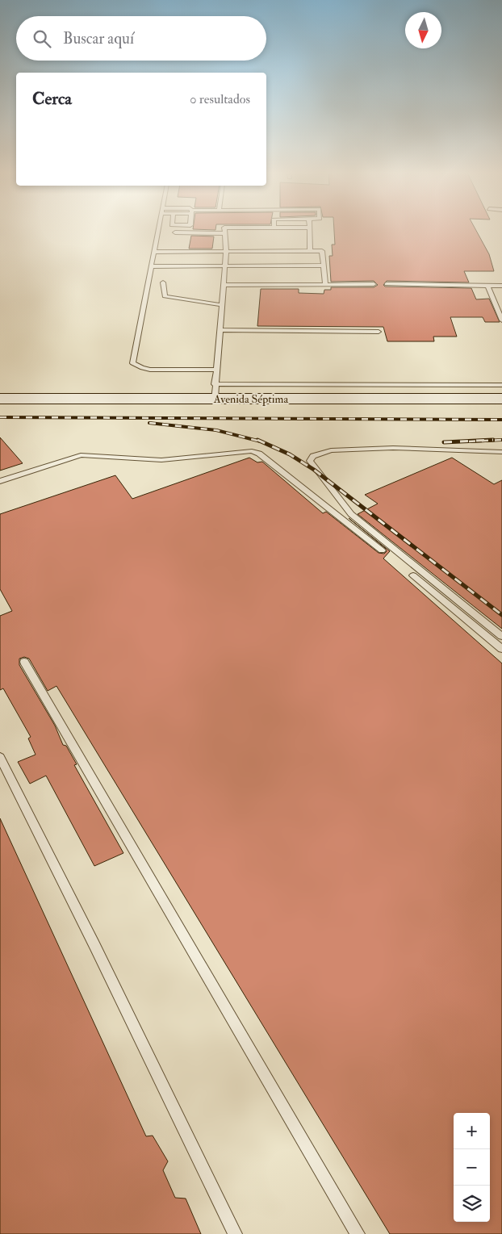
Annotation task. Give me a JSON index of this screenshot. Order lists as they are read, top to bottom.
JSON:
{
  "streets": {
    "street": ["Avenida Séptima"]
  },
  "north": "bottom",
  "page": {
    "search": "Buscar aquí",
    "heading": ["Cerca", "0 resultados"],
    "map_buttons": ["+", "−"]
  }
}
